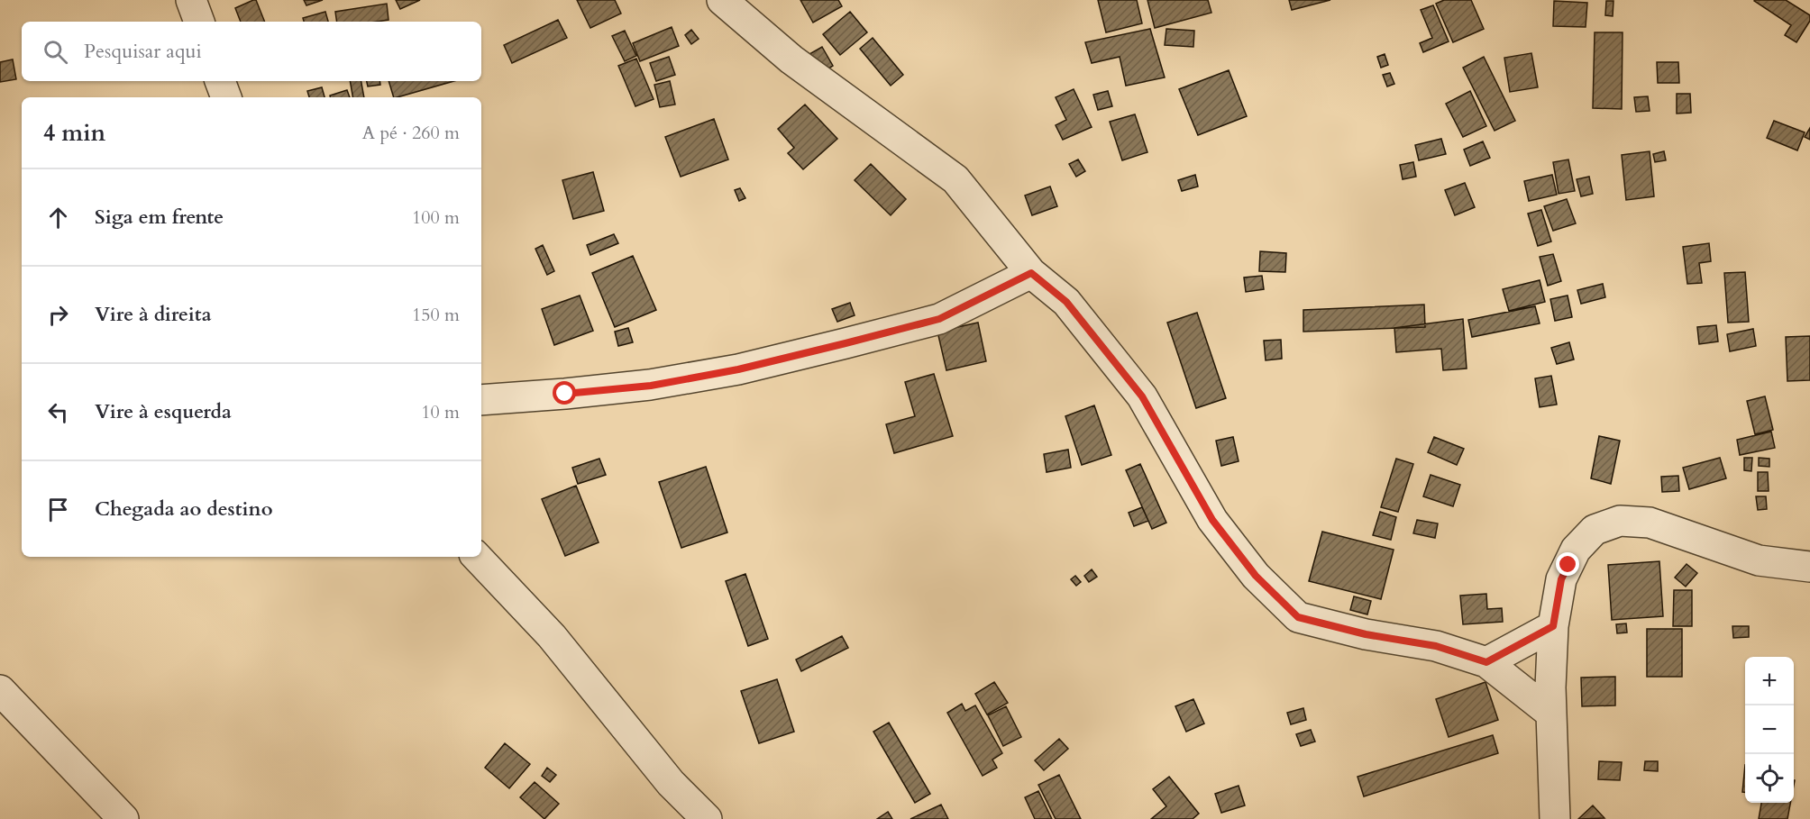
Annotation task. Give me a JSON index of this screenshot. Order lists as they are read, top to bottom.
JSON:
{
  "page": {
    "search": "Pesquisar aqui",
    "heading": ["4 min", "A pé · 260 m"],
    "list": [
      ["Siga em frente", "100 m"],
      ["Vire à direita", "150 m"],
      ["Vire à esquerda", "10 m"],
      "Chegada ao destino"
    ],
    "map_buttons": ["+", "−"]
  }
}
